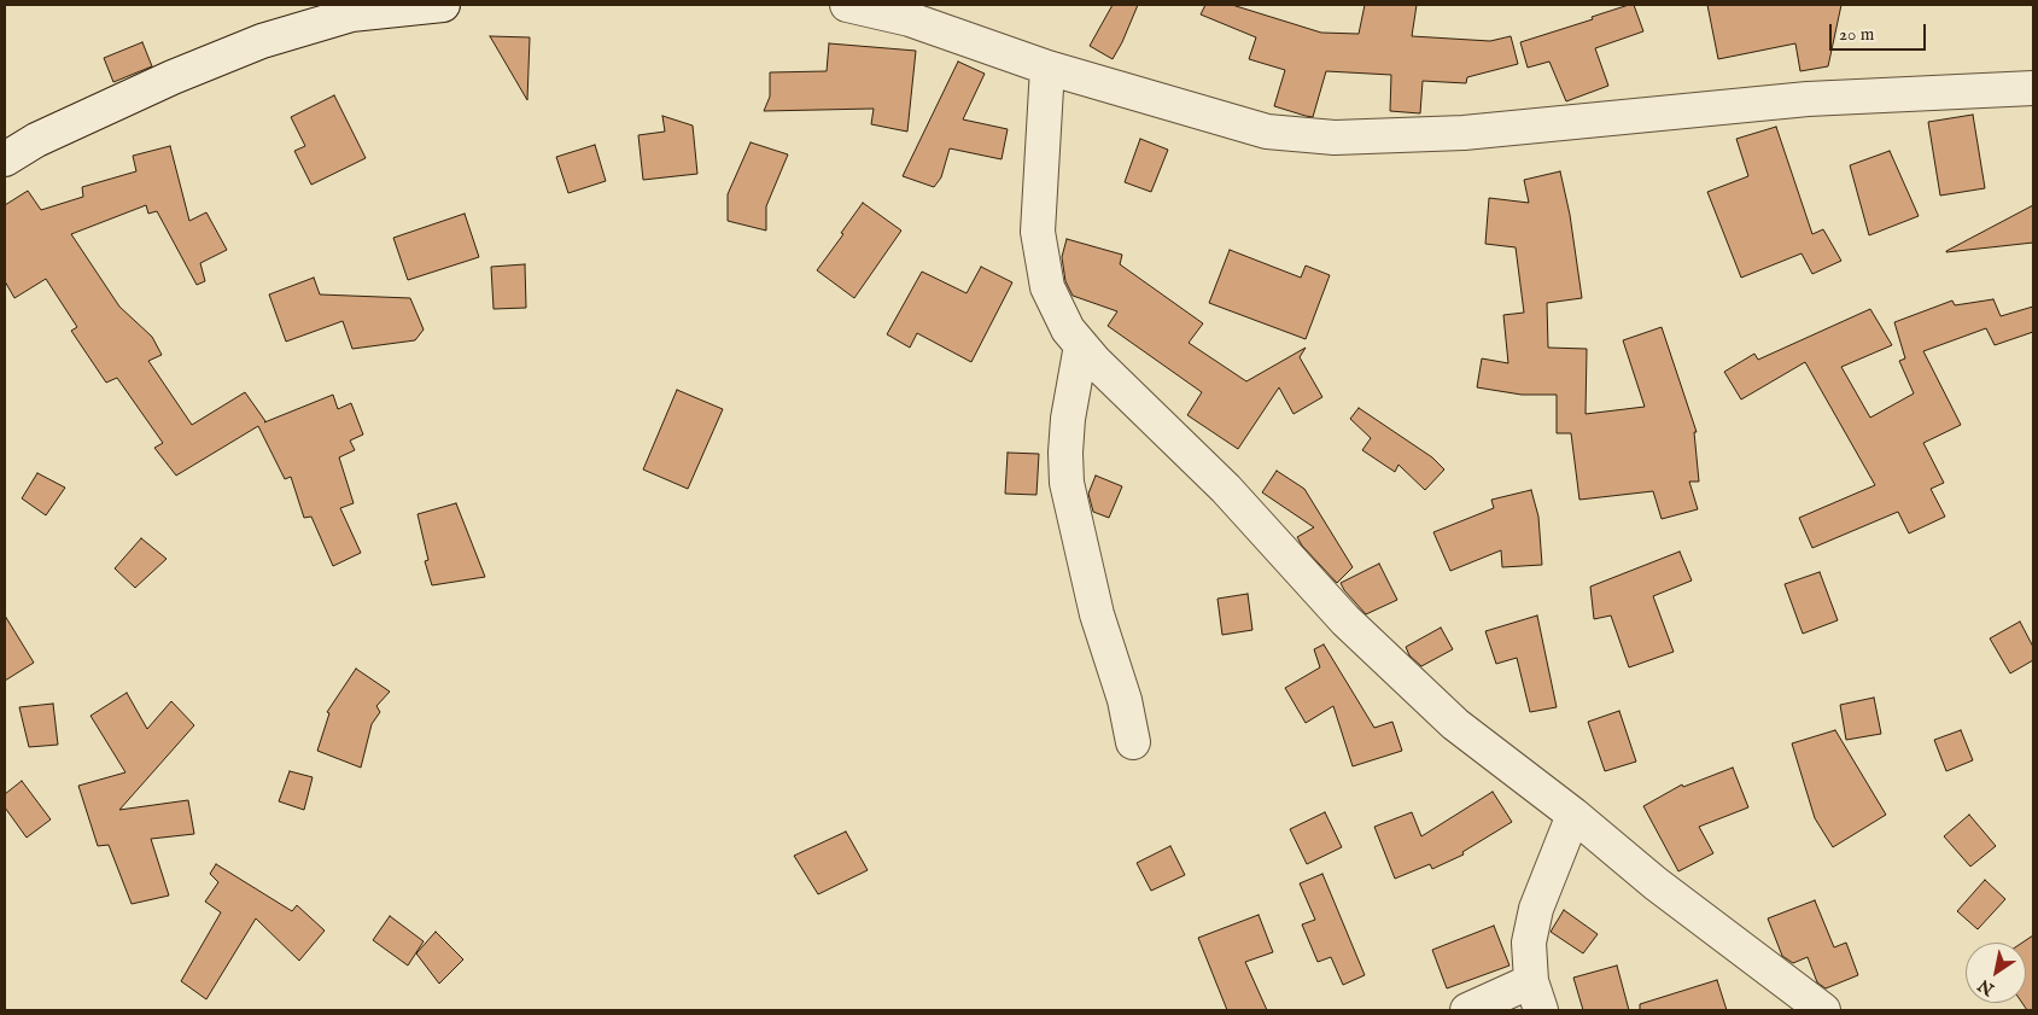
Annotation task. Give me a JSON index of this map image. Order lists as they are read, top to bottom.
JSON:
{
  "scale_bar": "20 m",
  "north": "bottom left"
}
